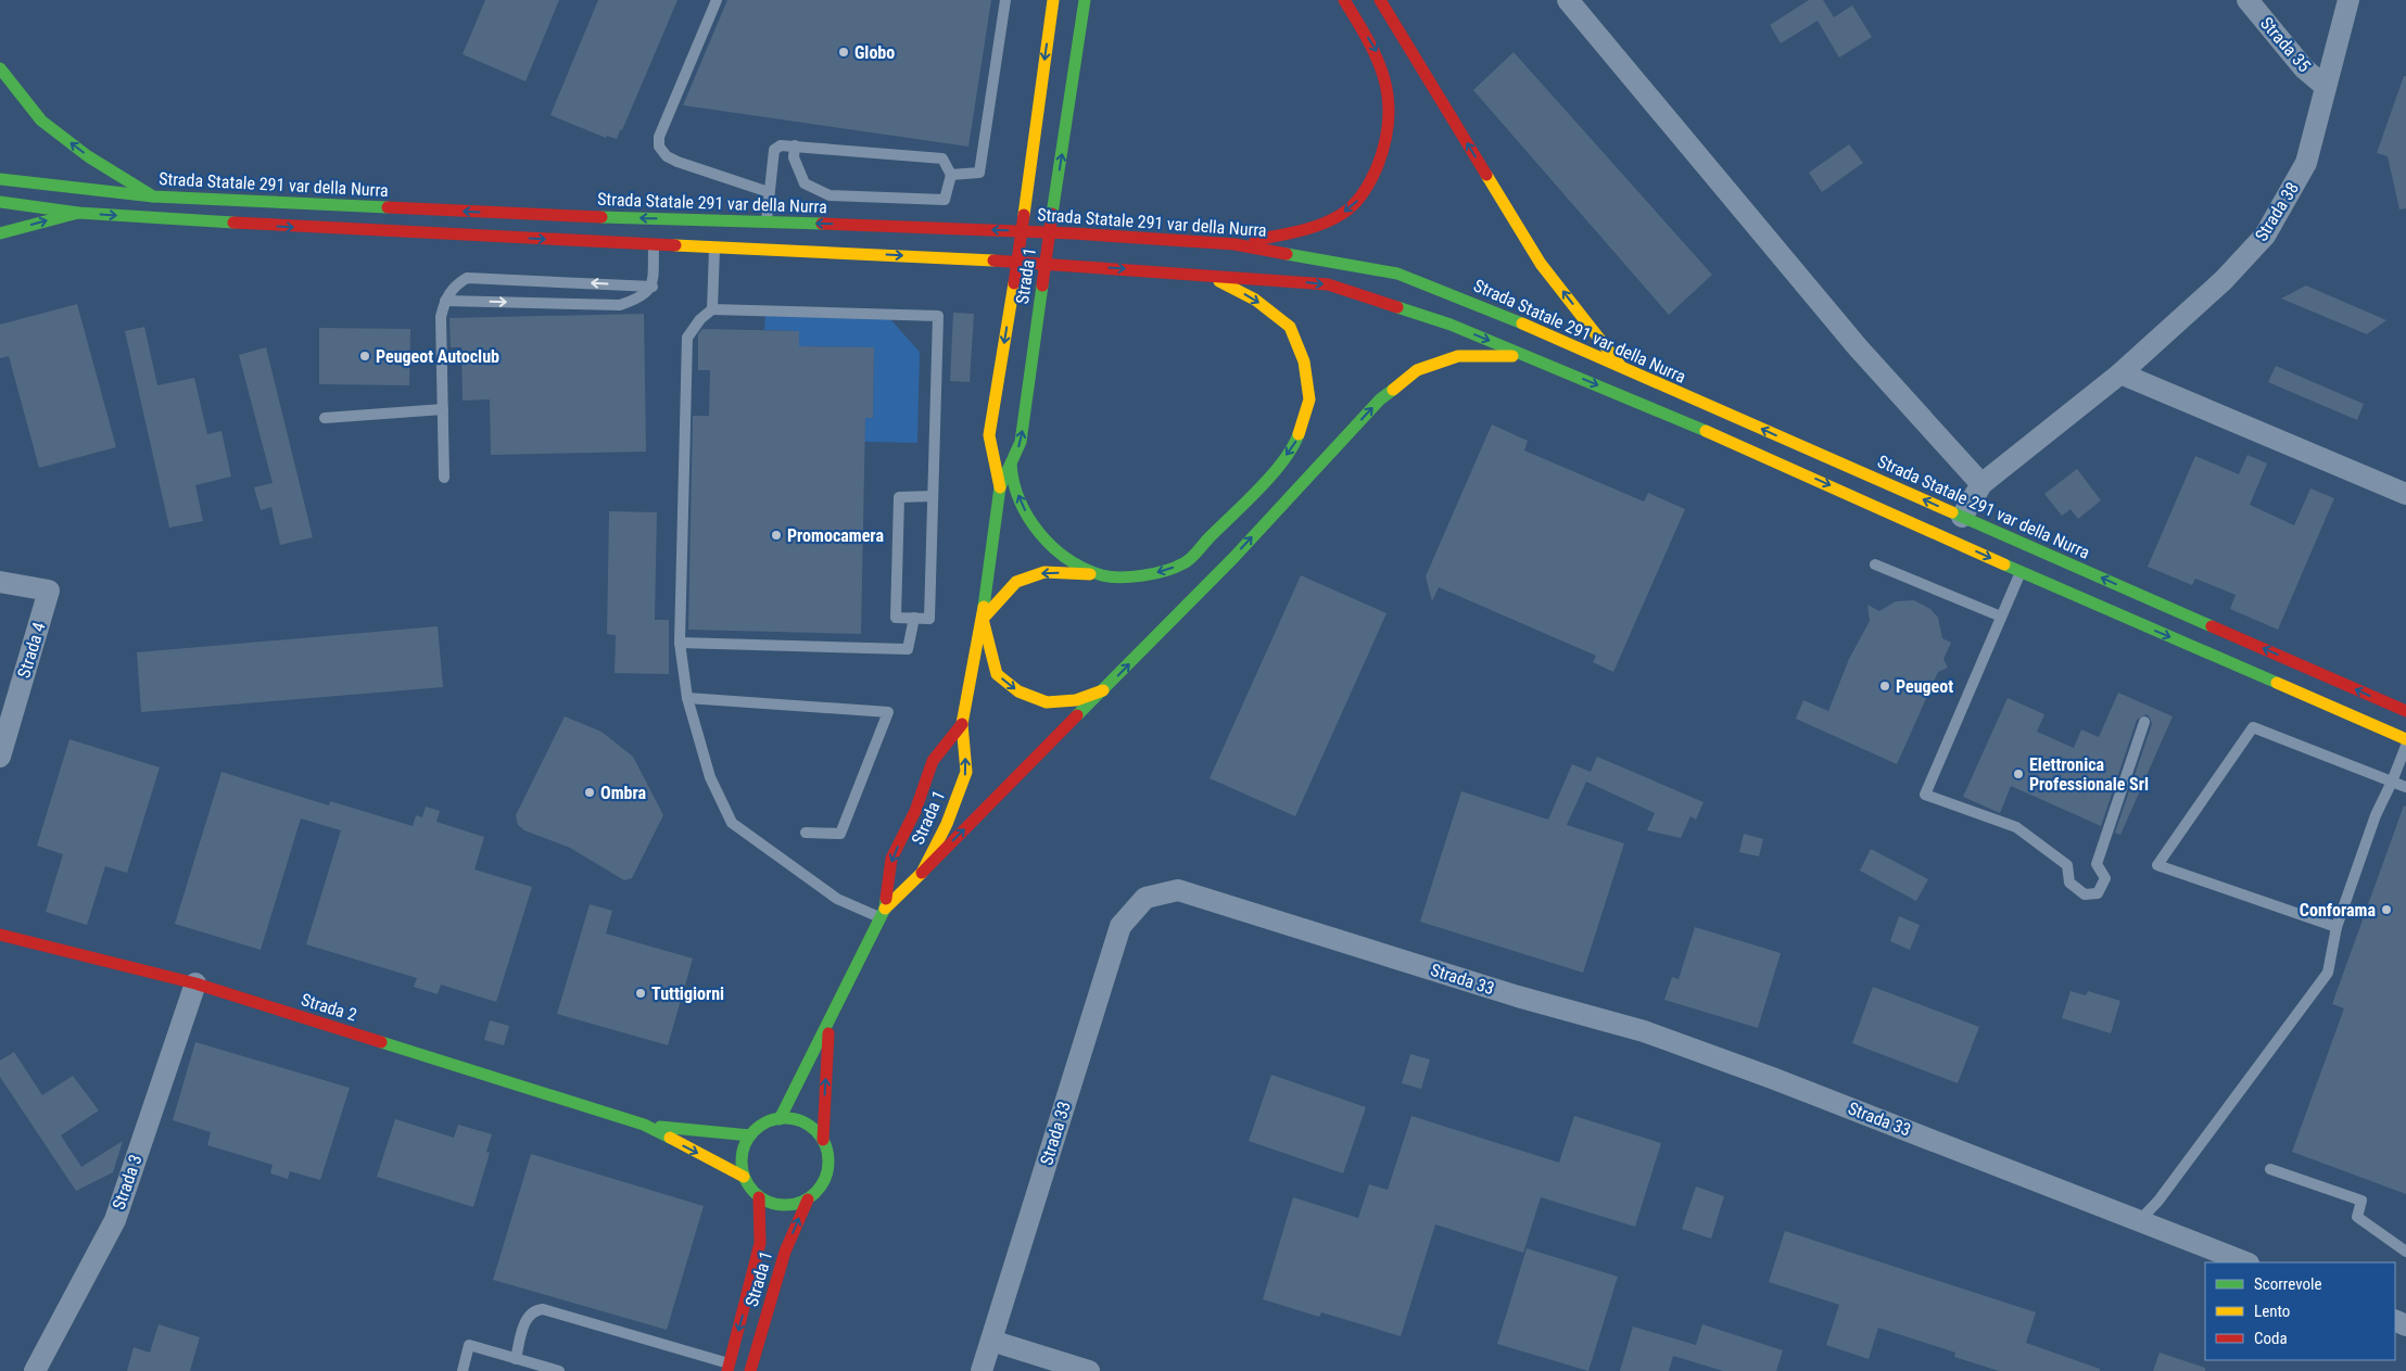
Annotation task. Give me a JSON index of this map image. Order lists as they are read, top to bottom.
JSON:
{
  "streets": {
    "main road": ["Strada Statale 291 var della Nurra", "Strada 1", "Strada 2"],
    "street": [
      "Strada 35",
      "Strada 38",
      "Strada 4",
      "Strada 33",
      "Strada 3"
    ]
  },
  "crossings": [
    ["Strada 35", "Strada 38"],
    ["Strada Statale 291 var della Nurra", "Strada 38"],
    ["Strada 1", "Strada 2"],
    ["Strada 2", "Strada 3"]
  ],
  "places": [
    "Globo",
    "Peugeot Autoclub",
    "Promocamera",
    "Peugeot",
    "Elettronica Professionale Srl",
    "Ombra",
    "Conforama",
    "Tuttigiorni"
  ],
  "legend": ["Scorrevole", "Lento", "Coda"]
}
